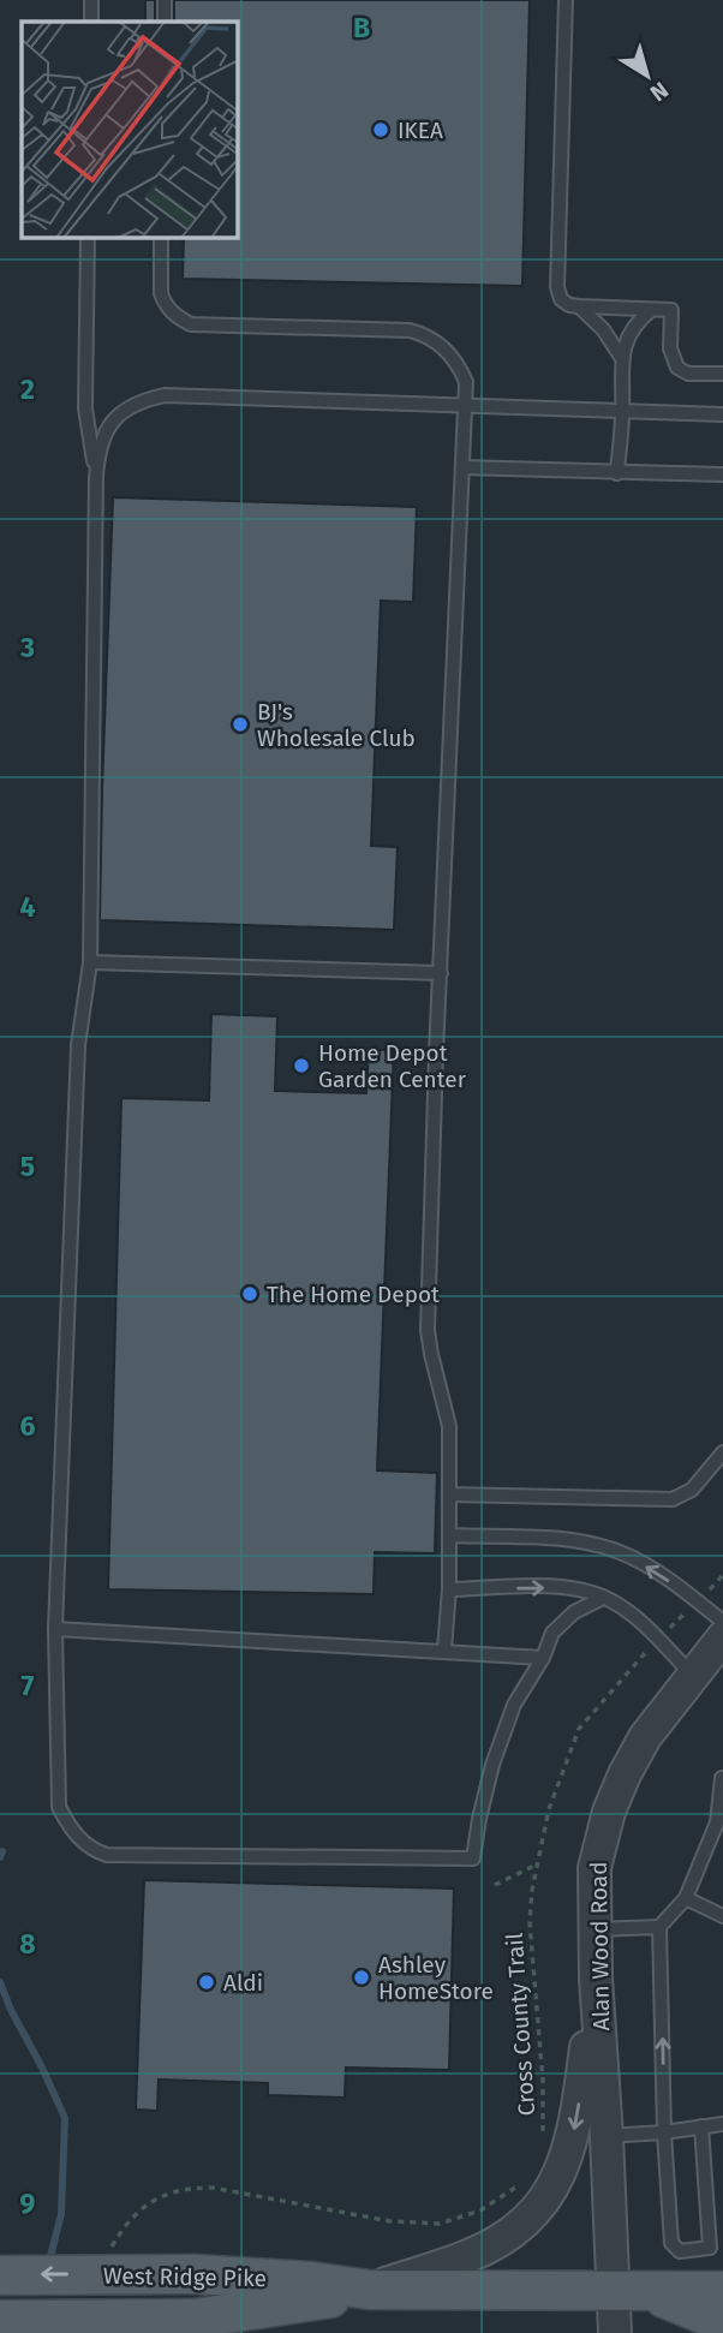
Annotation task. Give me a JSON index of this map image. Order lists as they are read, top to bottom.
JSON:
{
  "streets": {
    "main road": ["West Ridge Pike"],
    "street": ["Alan Wood Road"],
    "path": ["Cross County Trail"]
  },
  "crossings": [
    ["Alan Wood Road", "West Ridge Pike"]
  ],
  "places": [
    "IKEA",
    "BJ's Wholesale Club",
    "Home Depot Garden Center",
    "The Home Depot",
    "Ashley HomeStore",
    "Aldi"
  ],
  "north": "bottom right",
  "grid": {
    "columns": ["B"],
    "rows": [
      "2",
      "3",
      "4",
      "5",
      "6",
      "7",
      "8",
      "9"
    ]
  }
}
